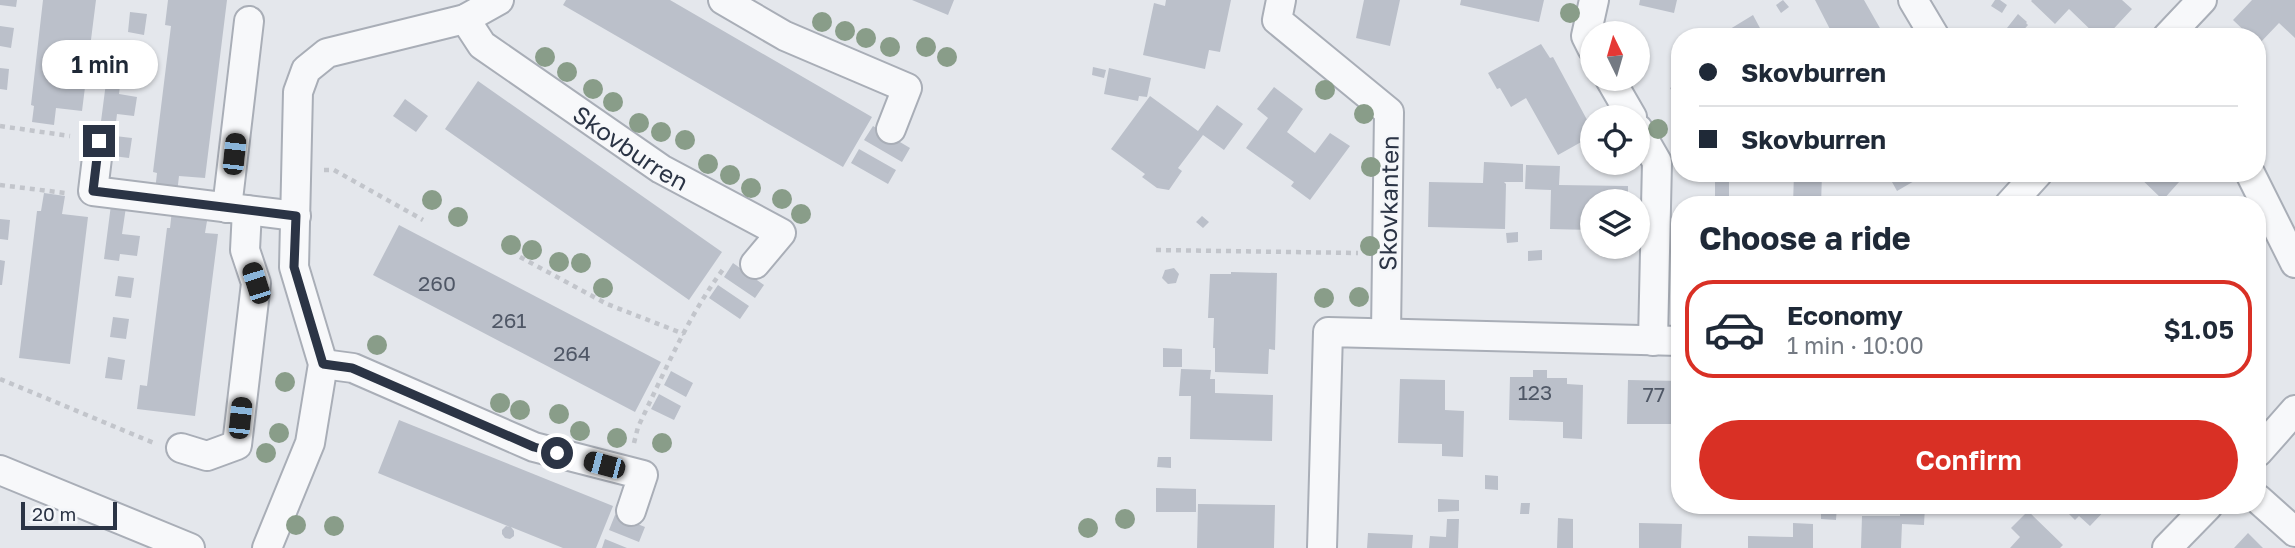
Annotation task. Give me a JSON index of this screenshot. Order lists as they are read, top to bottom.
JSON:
{
  "streets": {
    "street": ["Skovburren", "Skovkanten"]
  },
  "house_numbers": [
    "260",
    "261",
    "264",
    "123",
    "77"
  ],
  "scale_bar": "20 m",
  "north": "top",
  "page": {
    "banner": ["Skovburren", "Skovburren"],
    "bubble": "1 min",
    "heading": "Choose a ride",
    "list": [
      {
        "name": "Economy",
        "note": "1 min · 10:00",
        "value": "$1.05"
      }
    ],
    "buttons": "Confirm",
    "scale": "20 m"
  }
}
